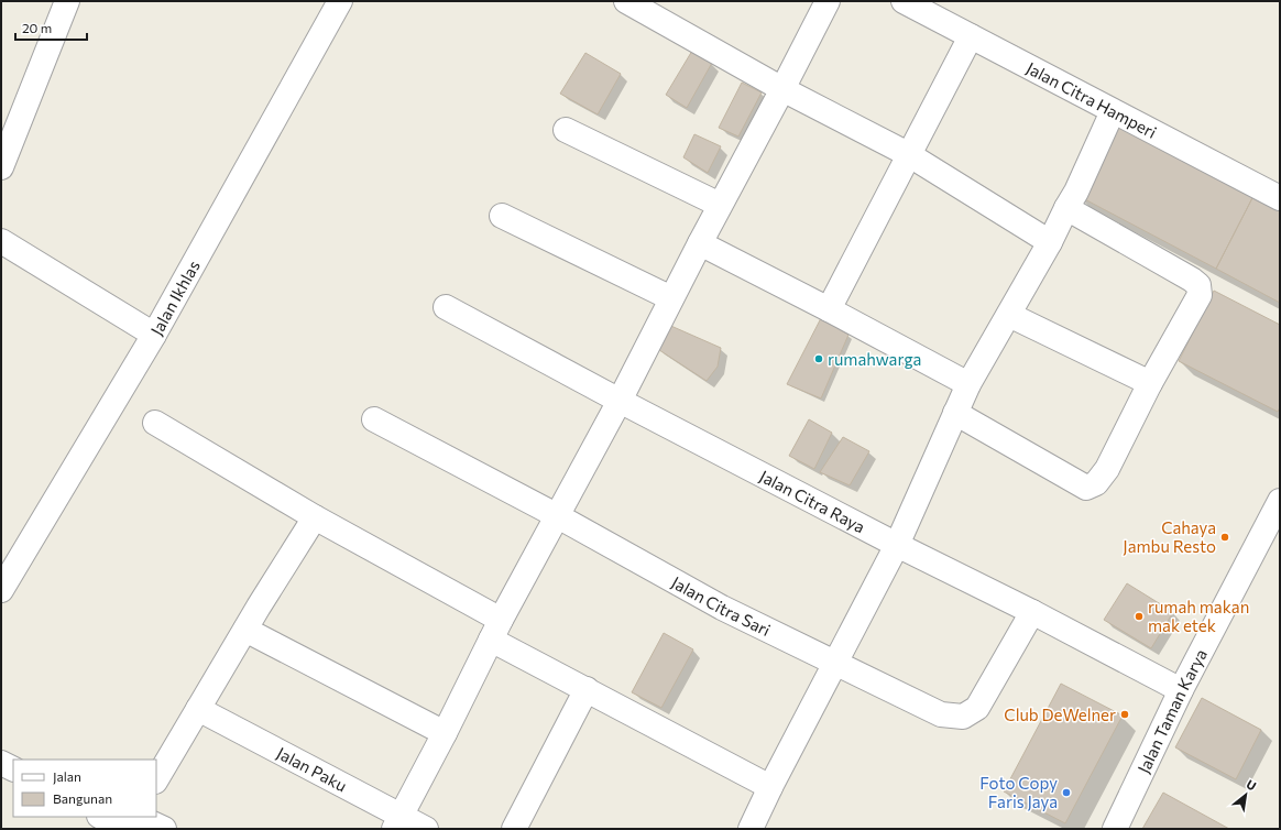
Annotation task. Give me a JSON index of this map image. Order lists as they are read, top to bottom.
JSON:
{
  "streets": {
    "street": [
      "Jalan Citra Hamperi",
      "Jalan Ikhlas",
      "Jalan Citra Raya",
      "Jalan Citra Sari",
      "Jalan Taman Karya",
      "Jalan Paku"
    ]
  },
  "crossings": [
    ["Jalan Citra Raya", "Jalan Citra Sari"],
    ["Jalan Citra Raya", "Jalan Taman Karya"]
  ],
  "places": [
    "rumahwarga",
    "Cahaya Jambu Resto",
    "rumah makan mak etek",
    "Club DeWelner",
    "Foto Copy Faris Jaya"
  ],
  "legend": ["Jalan", "Bangunan"],
  "scale_bar": "20 m",
  "north": "top right"
}
